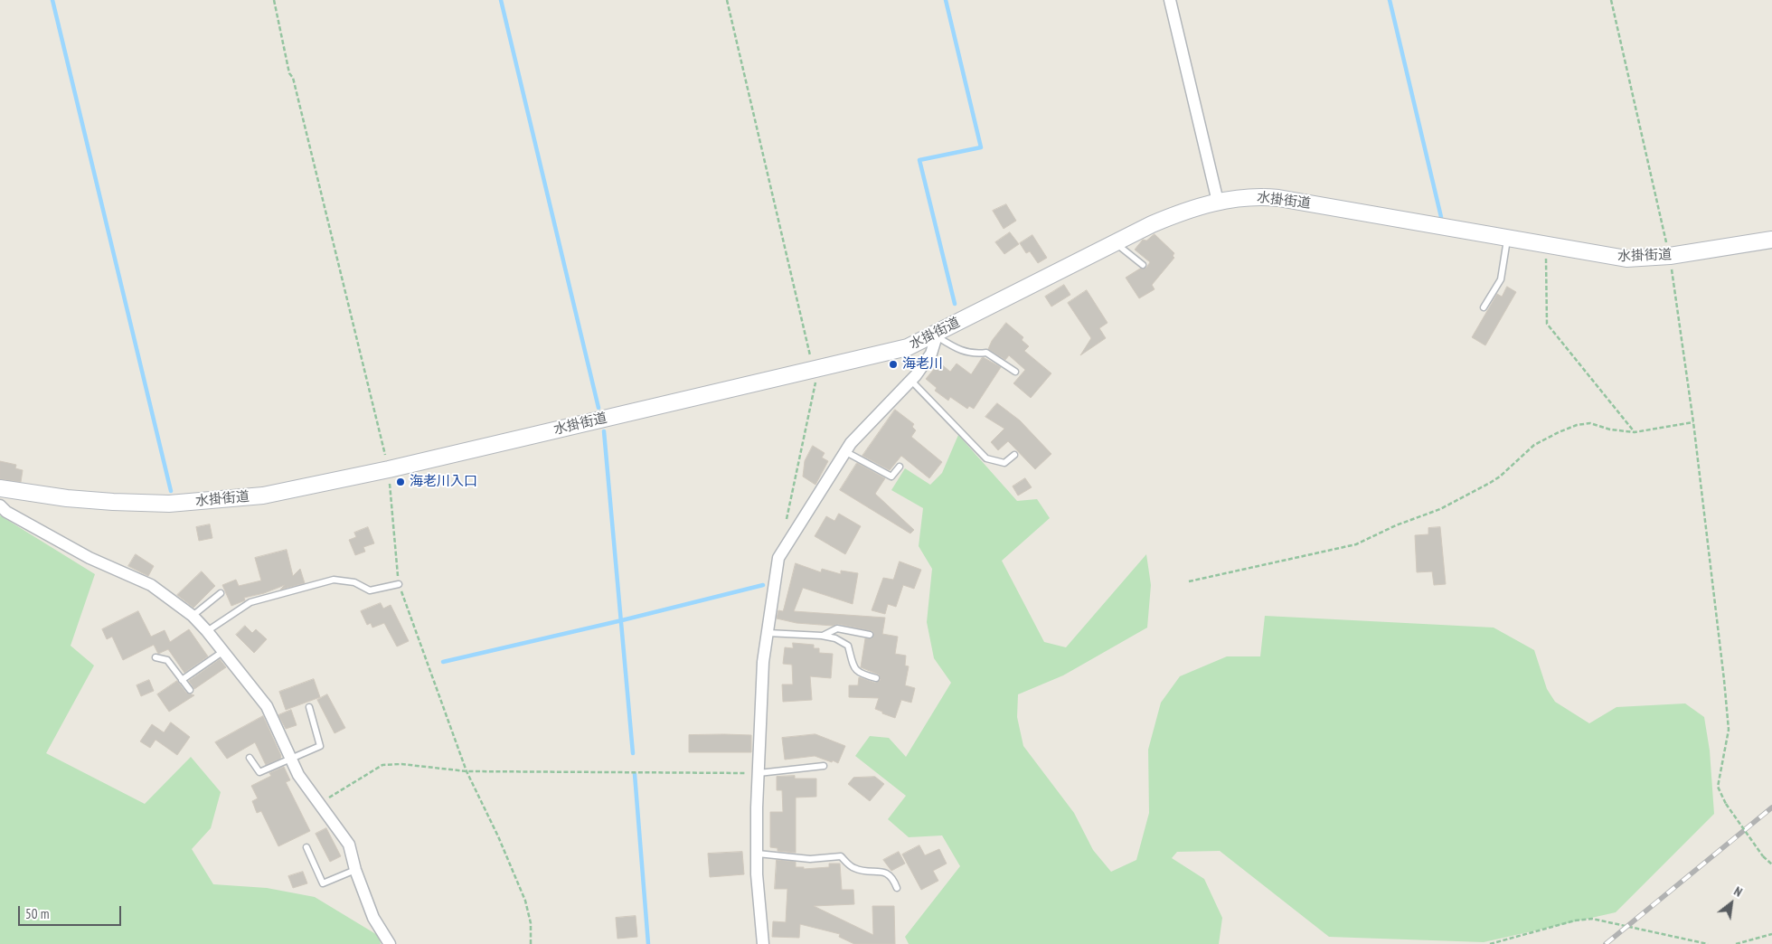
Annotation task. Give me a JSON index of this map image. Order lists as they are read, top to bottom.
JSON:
{
  "streets": {
    "main road": ["水掛街道"]
  },
  "places": ["海老川", "海老川入口"],
  "scale_bar": "50 m",
  "north": "top right"
}
